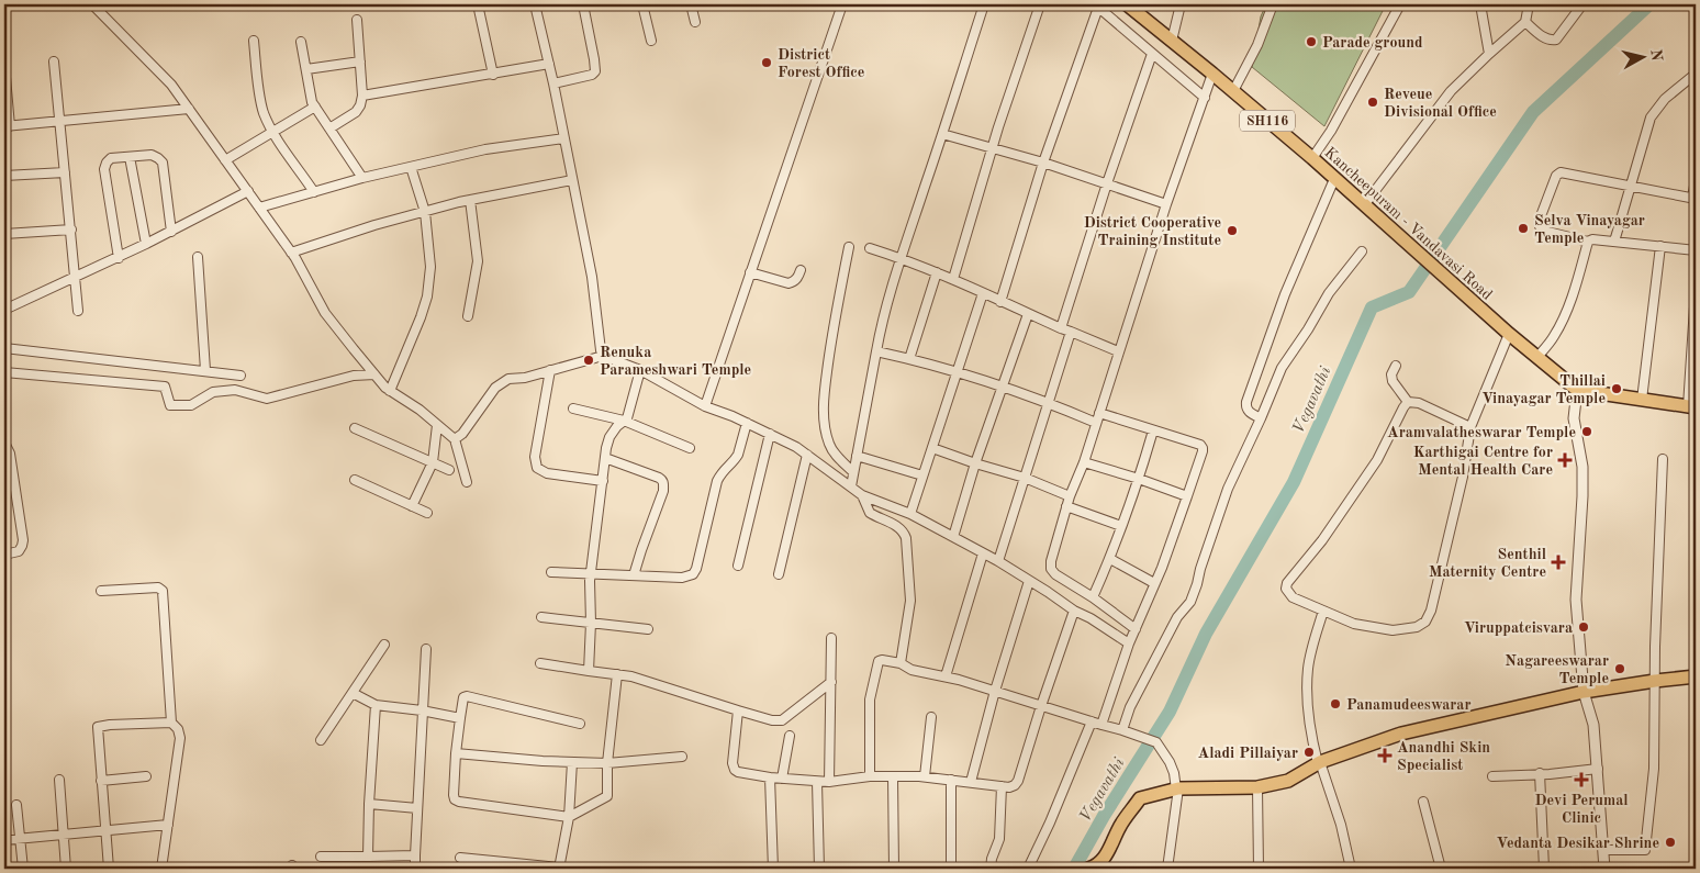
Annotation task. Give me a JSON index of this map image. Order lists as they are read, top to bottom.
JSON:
{
  "streets": {
    "main road": ["SH116", "Kancheepuram - Vandavasi Road"]
  },
  "water": ["Vegavathi"],
  "places": {
    "other": [
      "Parade ground",
      "District Forest Office",
      "Reveue Divisional Office",
      "Selva Vinayagar Temple",
      "District Cooperative Training Institute",
      "Renuka Parameshwari Temple",
      "Thillai Vinayagar Temple",
      "Aramvalatheswarar Temple",
      "Viruppatcisvara",
      "Nagareeswarar Temple",
      "Panamudeeswarar",
      "Aladi Pillaiyar",
      "Vedanta Desikar Shrine"
    ],
    "health": [
      "Karthigai Centre for Mental Health Care",
      "Senthil Maternity Centre",
      "Anandhi Skin Specialist",
      "Devi Perumal Clinic"
    ]
  },
  "north": "right"
}
